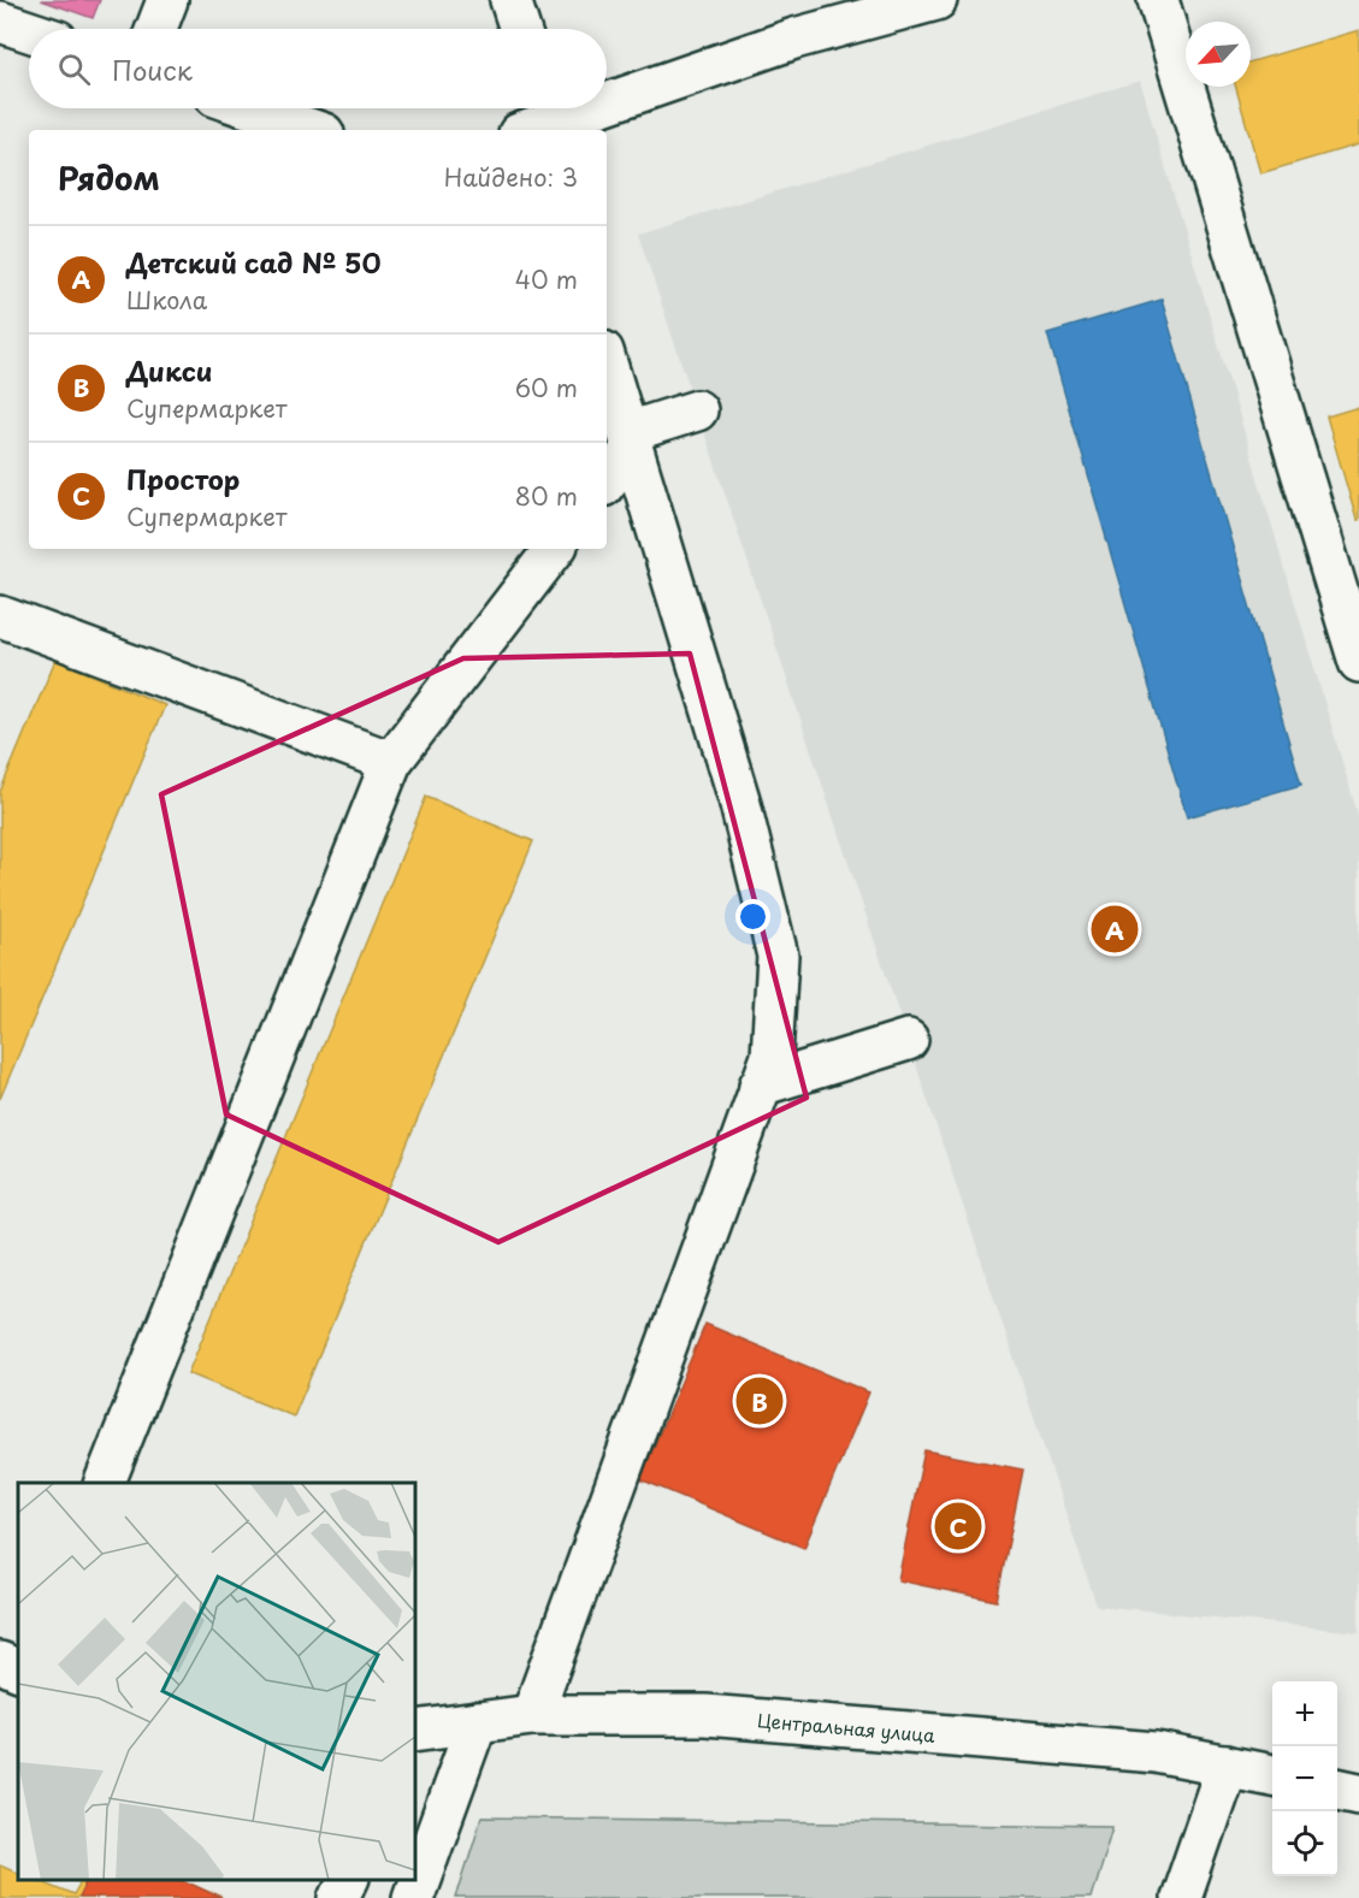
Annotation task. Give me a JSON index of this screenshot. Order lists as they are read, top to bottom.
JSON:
{
  "streets": {
    "street": ["Центральная улица"]
  },
  "north": "bottom left",
  "page": {
    "search": "Поиск",
    "heading": ["Рядом", "Найдено: 3"],
    "list": [
      {
        "mark": "A",
        "name": "Детский сад № 50",
        "note": "Школа",
        "value": "40 m"
      },
      {
        "mark": "B",
        "name": "Дикси",
        "note": "Супермаркет",
        "value": "60 m"
      },
      {
        "mark": "C",
        "name": "Простор",
        "note": "Супермаркет",
        "value": "80 m"
      }
    ],
    "pins": ["A", "B", "C"],
    "map_buttons": ["+", "−"]
  }
}
